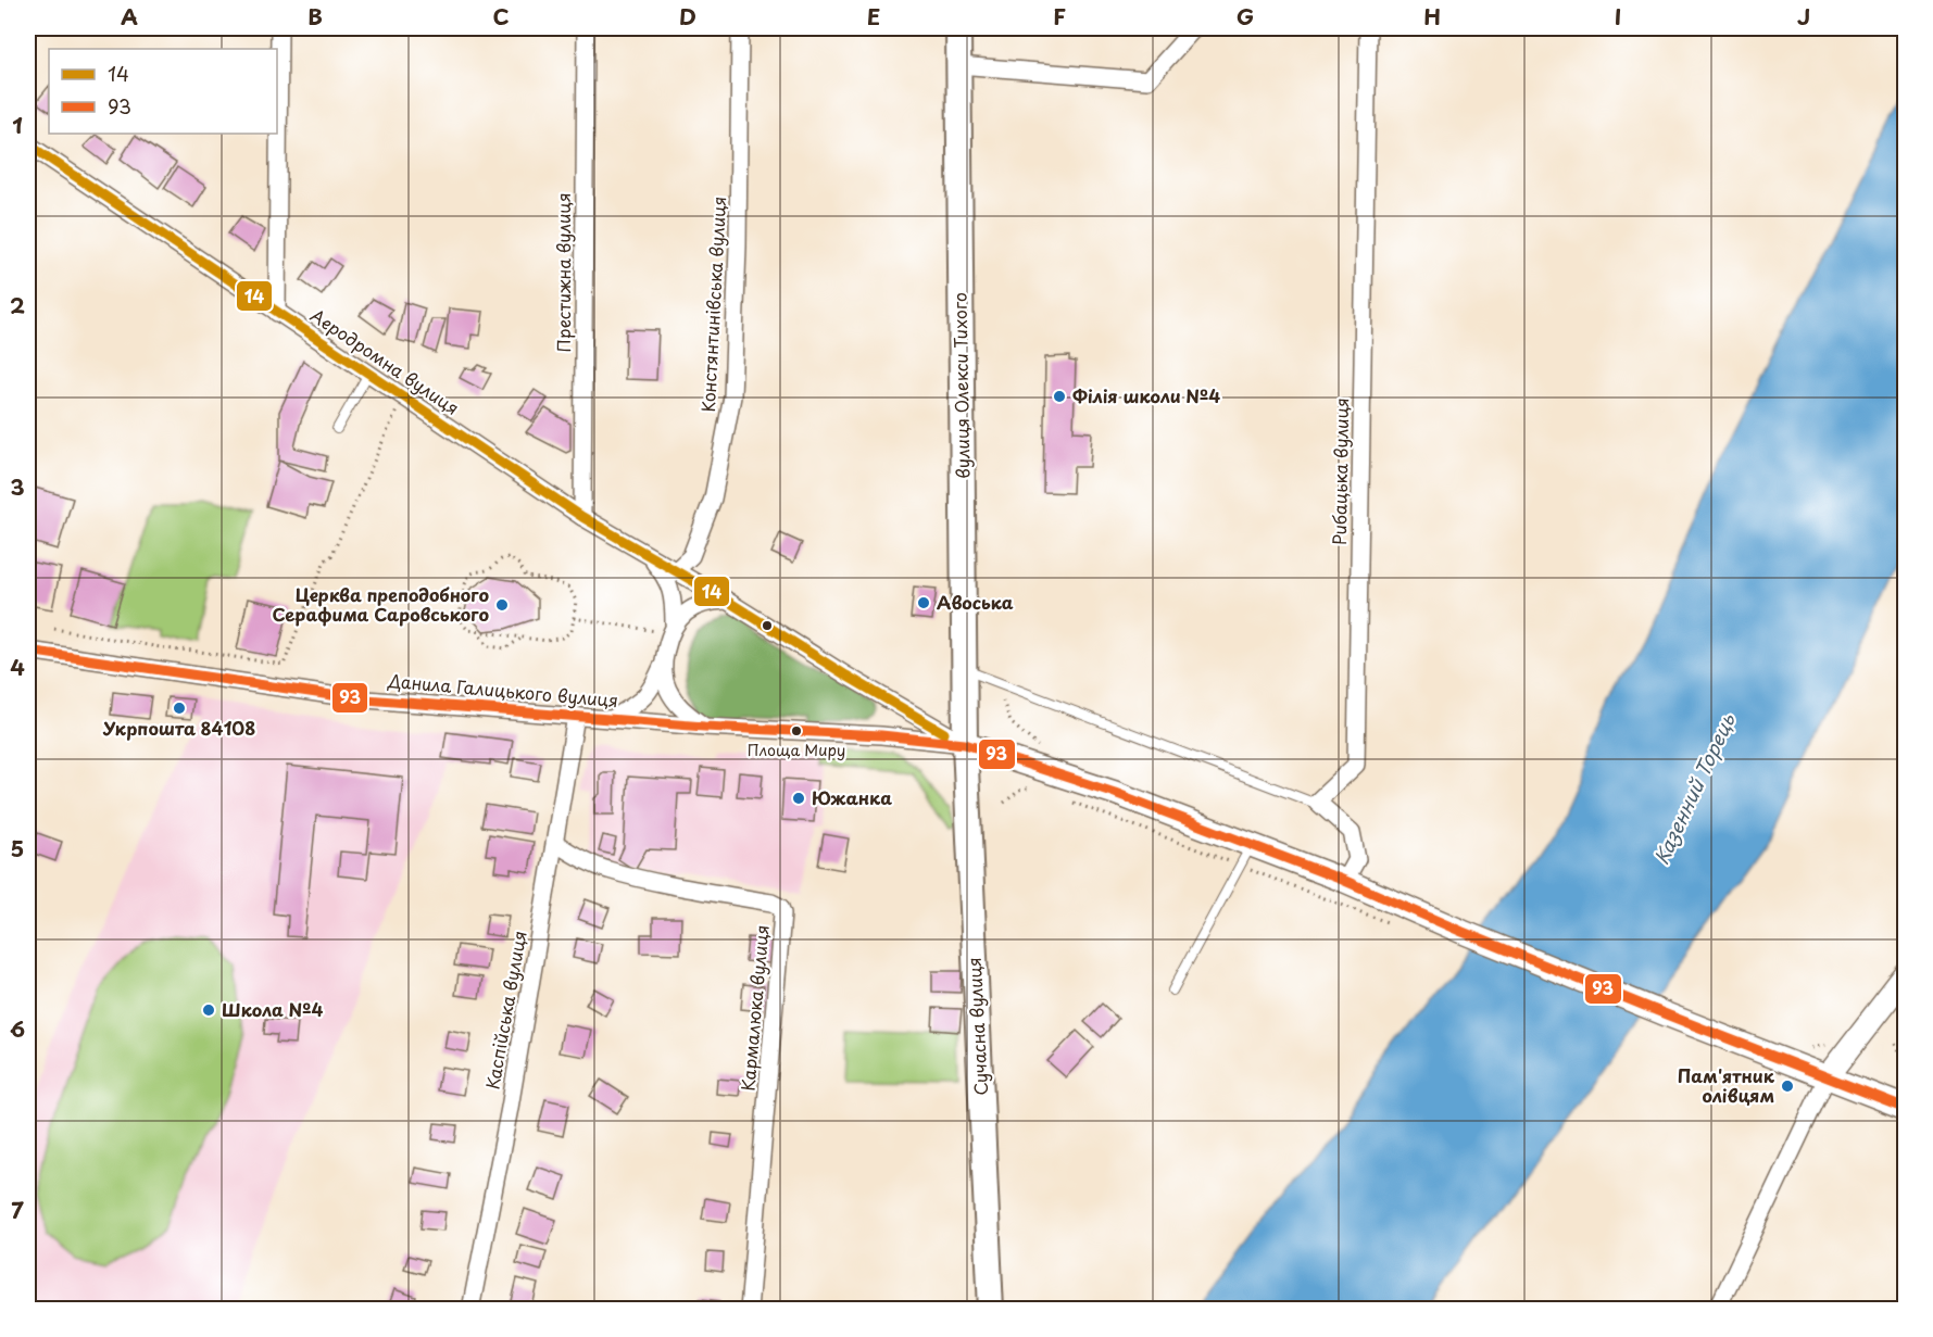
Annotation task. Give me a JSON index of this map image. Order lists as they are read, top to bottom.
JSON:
{
  "streets": {
    "main road": ["вулиця Олекси Тихого", "Сучасна вулиця"],
    "street": [
      "Престижна вулиця",
      "Констянтинівська вулиця",
      "Аеродромна вулиця",
      "Рибацька вулиця",
      "Данила Галицького вулиця",
      "Кармалюка вулиця",
      "Каспійська вулиця"
    ]
  },
  "crossings": [
    ["Престижна вулиця", "Аеродромна вулиця"],
    ["Констянтинівська вулиця", "Аеродромна вулиця"],
    ["вулиця Олекси Тихого", "Сучасна вулиця"],
    ["Данила Галицького вулиця", "Каспійська вулиця"],
    ["Кармалюка вулиця", "Каспійська вулиця"]
  ],
  "water": ["Казенний Торець"],
  "places": [
    "Філія школи №4",
    "Авоська",
    "Церква преподобного Серафима Саровського",
    "Укрпошта 84108",
    "Площа Миру",
    "Южанка",
    "Школа №4",
    "Пам'ятник олівцям"
  ],
  "lines": ["transit line 14", "transit line 93"],
  "legend": ["14", "93"],
  "grid": {
    "columns": [
      "A",
      "B",
      "C",
      "D",
      "E",
      "F",
      "G",
      "H",
      "I",
      "J"
    ],
    "rows": [
      "1",
      "2",
      "3",
      "4",
      "5",
      "6",
      "7"
    ]
  }
}
